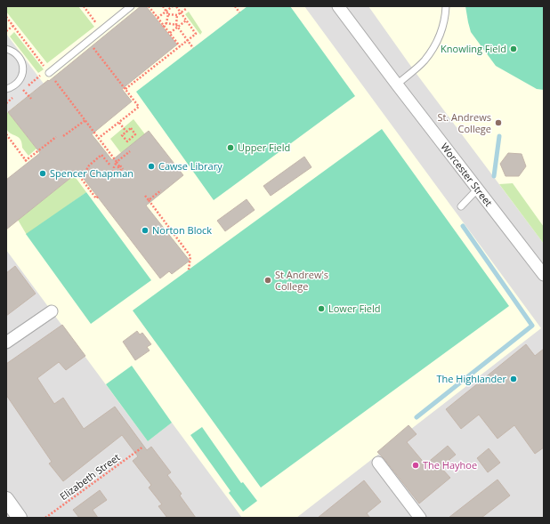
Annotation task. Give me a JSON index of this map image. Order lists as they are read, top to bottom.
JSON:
{
  "streets": {
    "street": ["Worcester Street"],
    "path": ["Elizabeth Street"]
  },
  "places": [
    "Knowling Field",
    "St. Andrews College",
    "Upper Field",
    "Cawse Library",
    "Spencer Chapman",
    "Norton Block",
    "St Andrew's College",
    "Lower Field",
    "The Highlander",
    "The Hayhoe"
  ]
}
